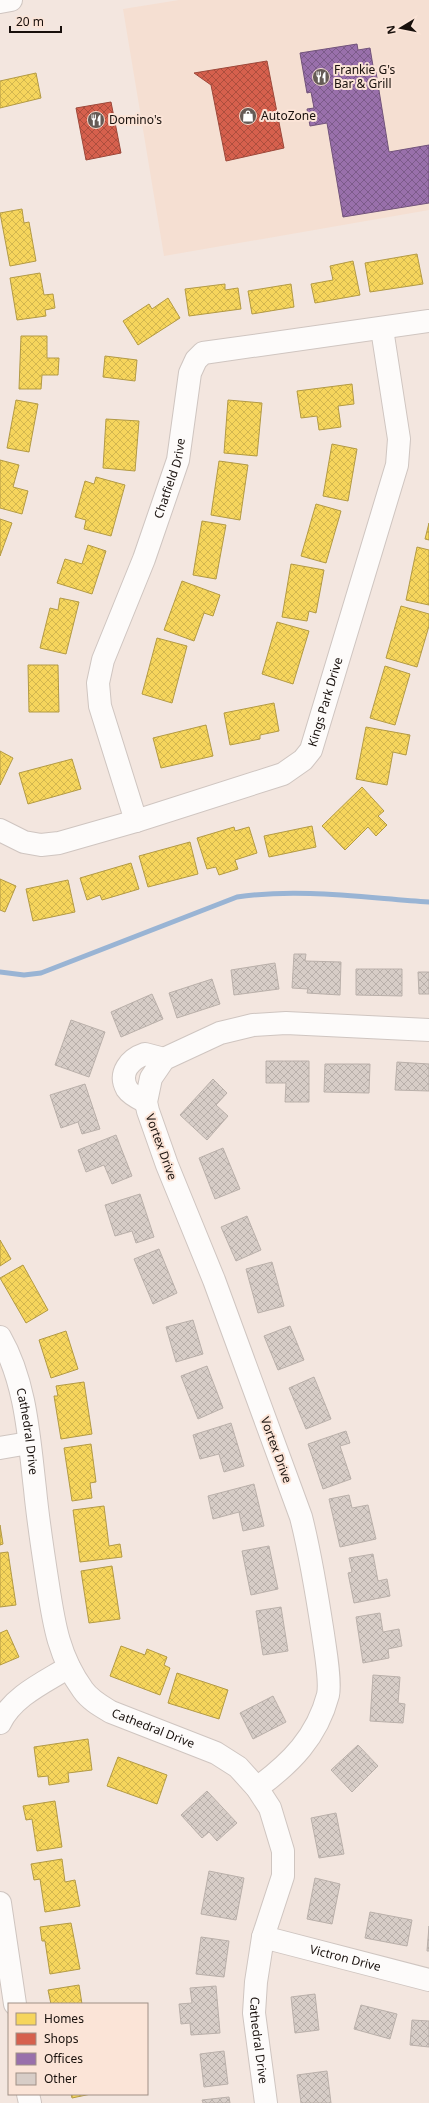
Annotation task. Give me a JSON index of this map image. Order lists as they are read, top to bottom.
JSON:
{
  "streets": {
    "street": [
      "Chatfield Drive",
      "Kings Park Drive",
      "Vortex Drive",
      "Cathedral Drive",
      "Victron Drive"
    ]
  },
  "crossings": [
    ["Chatfield Drive", "Kings Park Drive"],
    ["Vortex Drive", "Cathedral Drive"],
    ["Cathedral Drive", "Victron Drive"]
  ],
  "places": {
    "restaurant": ["Frankie G's Bar & Grill", "Domino's"],
    "shop": ["AutoZone"]
  },
  "legend": [
    "Homes",
    "Shops",
    "Offices",
    "Other"
  ],
  "scale_bar": "20 m",
  "north": "left"
}
